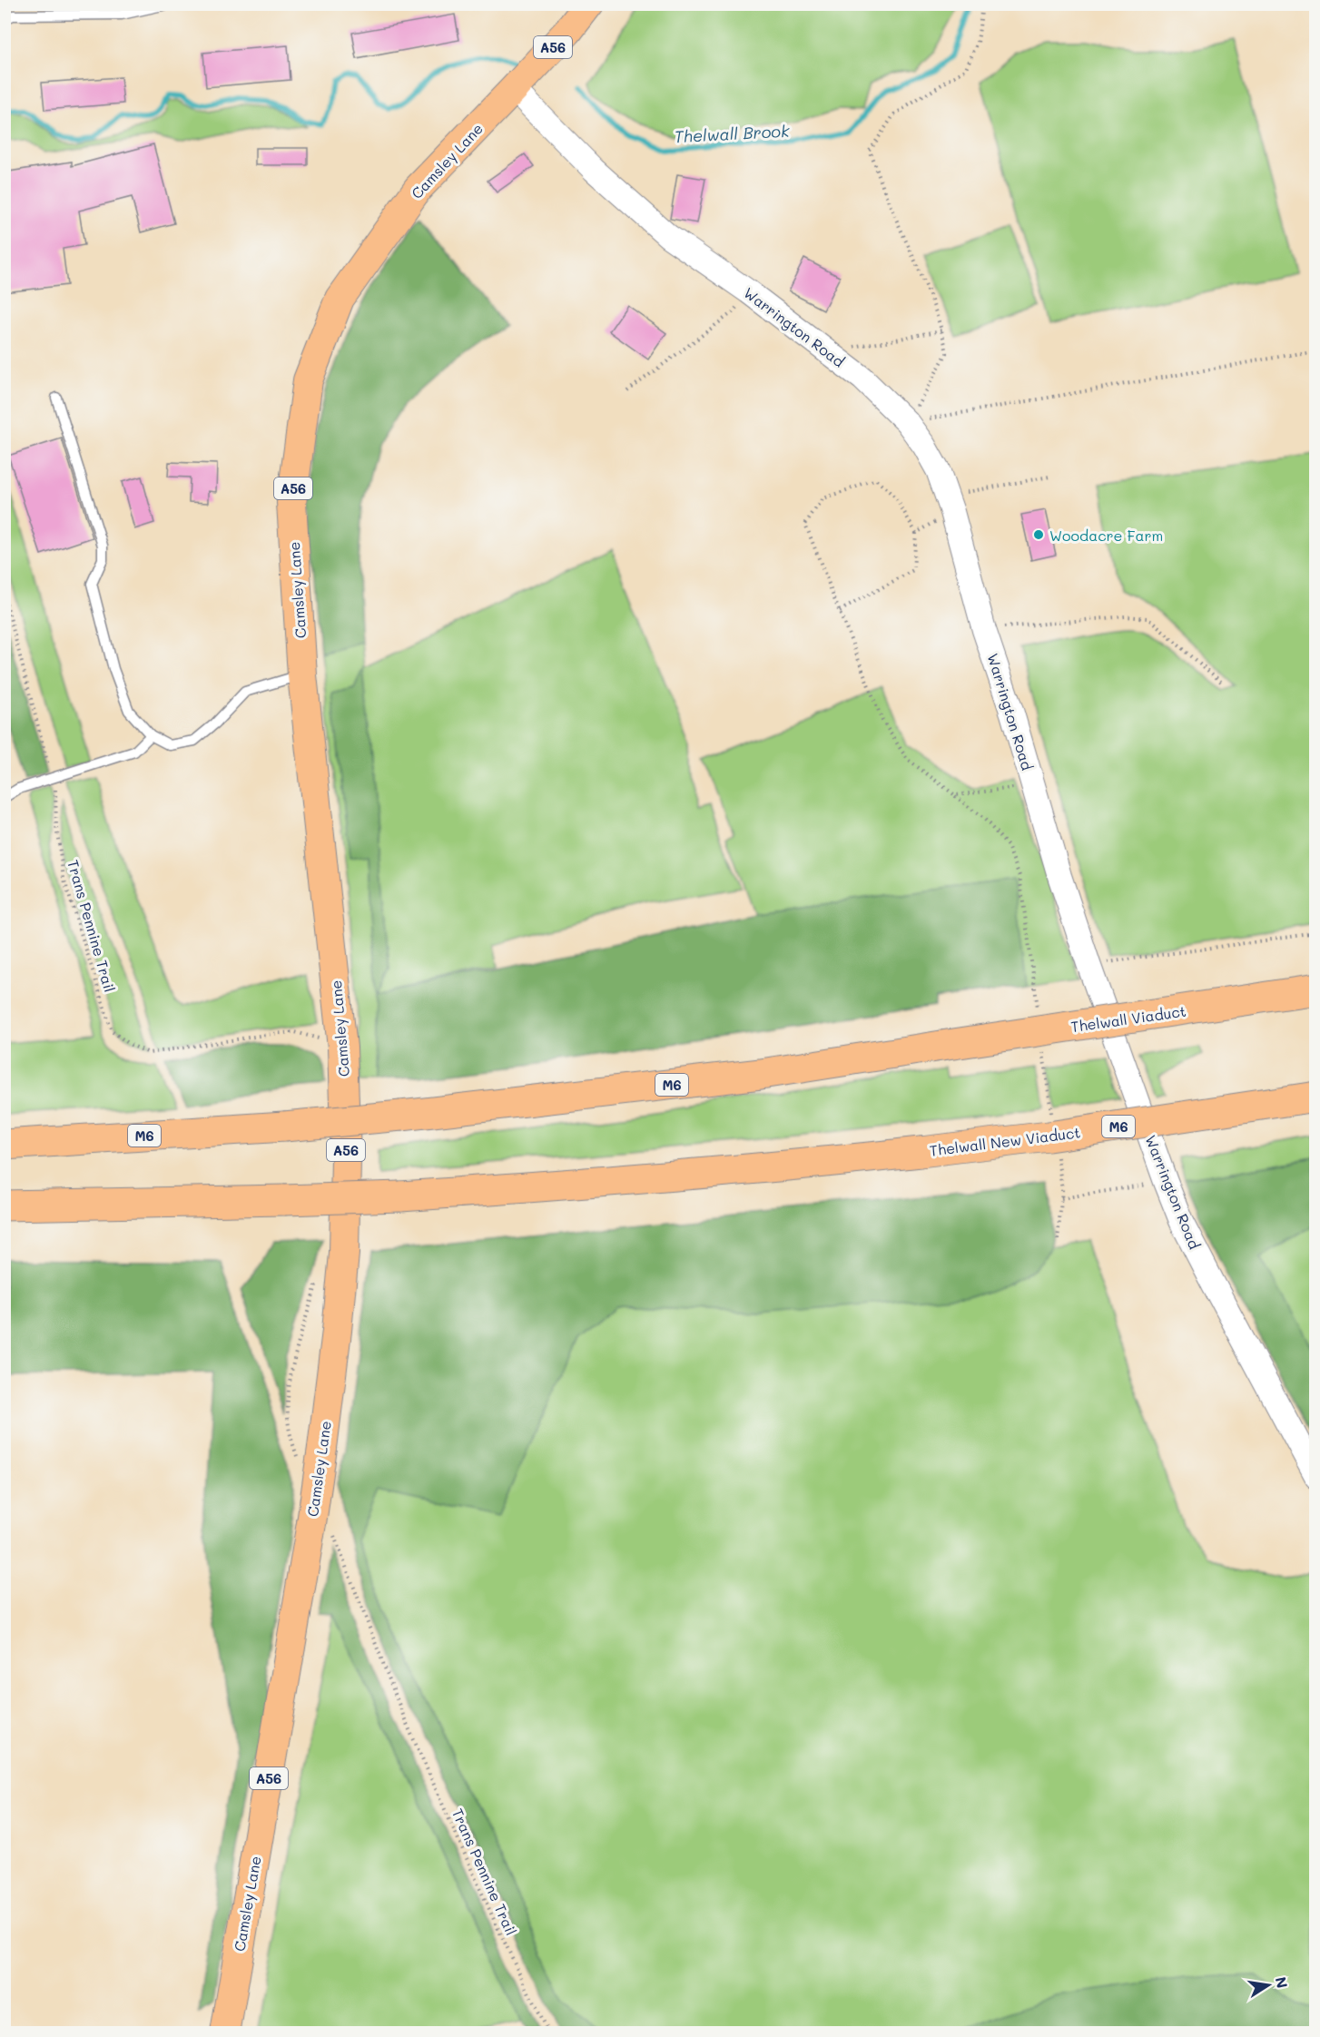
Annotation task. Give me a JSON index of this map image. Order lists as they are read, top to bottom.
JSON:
{
  "streets": {
    "highway": ["Thelwall Viaduct", "M6", "Thelwall New Viaduct"],
    "main road": ["A56", "Camsley Lane"],
    "street": ["Warrington Road"],
    "path": ["Trans Pennine Trail"]
  },
  "crossings": [
    ["A56", "Camsley Lane"],
    ["A56", "Warrington Road"],
    ["Camsley Lane", "Warrington Road"]
  ],
  "water": ["Thelwall Brook"],
  "places": ["Woodacre Farm"],
  "north": "right"
}
